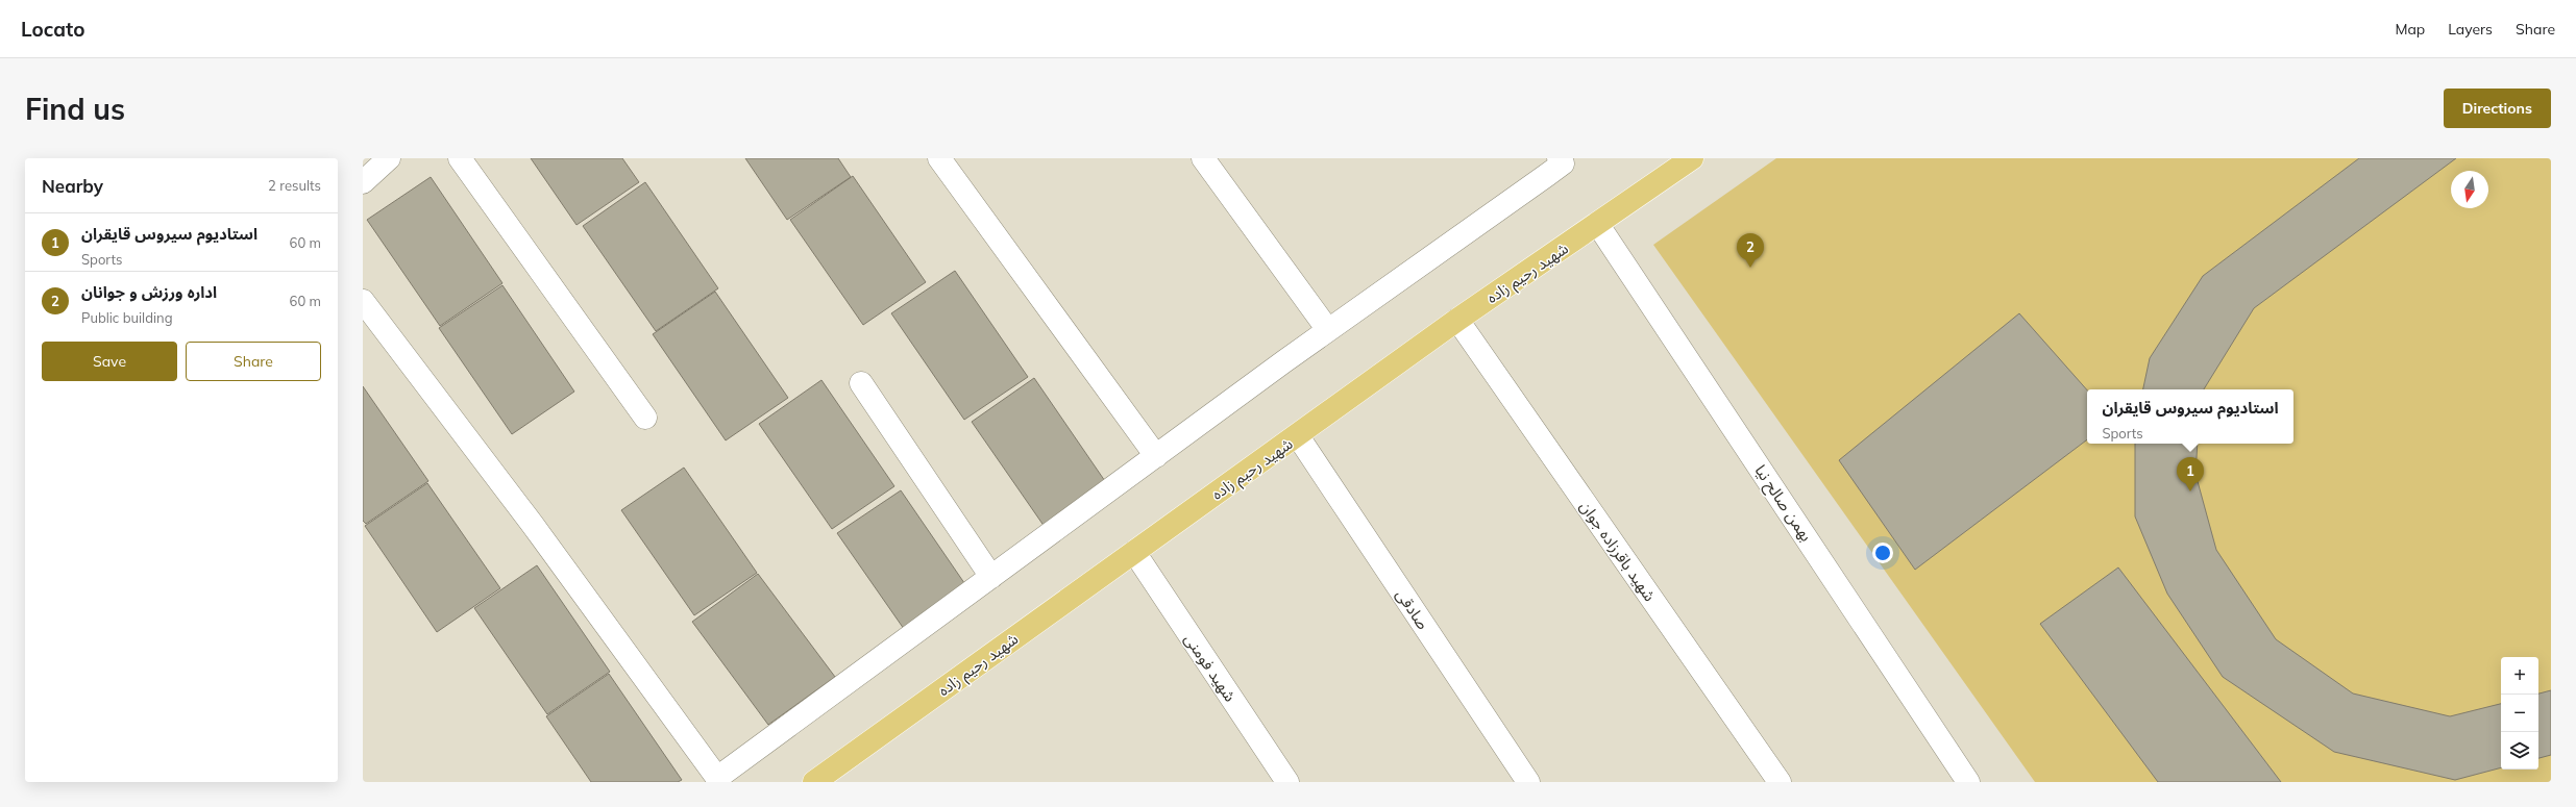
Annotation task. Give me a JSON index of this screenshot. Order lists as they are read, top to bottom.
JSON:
{
  "streets": {
    "main road": ["شهید رحیم زاده"],
    "street": [
      "بهمن صالح نیا",
      "شهید باقرزاده جوان",
      "صادقی",
      "شهید فومنی"
    ]
  },
  "crossings": [
    ["شهید رحیم زاده", "بهمن صالح نیا"],
    ["شهید رحیم زاده", "شهید باقرزاده جوان"],
    ["شهید رحیم زاده", "صادقی"],
    ["شهید رحیم زاده", "شهید فومنی"]
  ],
  "north": "bottom",
  "page": {
    "header": "Locato",
    "nav": ["Map", "Layers", "Share"],
    "buttons": [
      "Directions",
      ["Save", "Share"]
    ],
    "title": "Find us",
    "heading": ["Nearby", "2 results"],
    "list": [
      {
        "mark": "1",
        "name": "استادیوم سیروس قایقران",
        "note": "Sports",
        "value": "60 m"
      },
      {
        "mark": "2",
        "name": "اداره ورزش و جوانان",
        "note": "Public building",
        "value": "60 m"
      }
    ],
    "pins": ["2", "1"],
    "popup": ["استادیوم سیروس قایقران", "Sports"],
    "map_buttons": ["+", "−"]
  }
}
